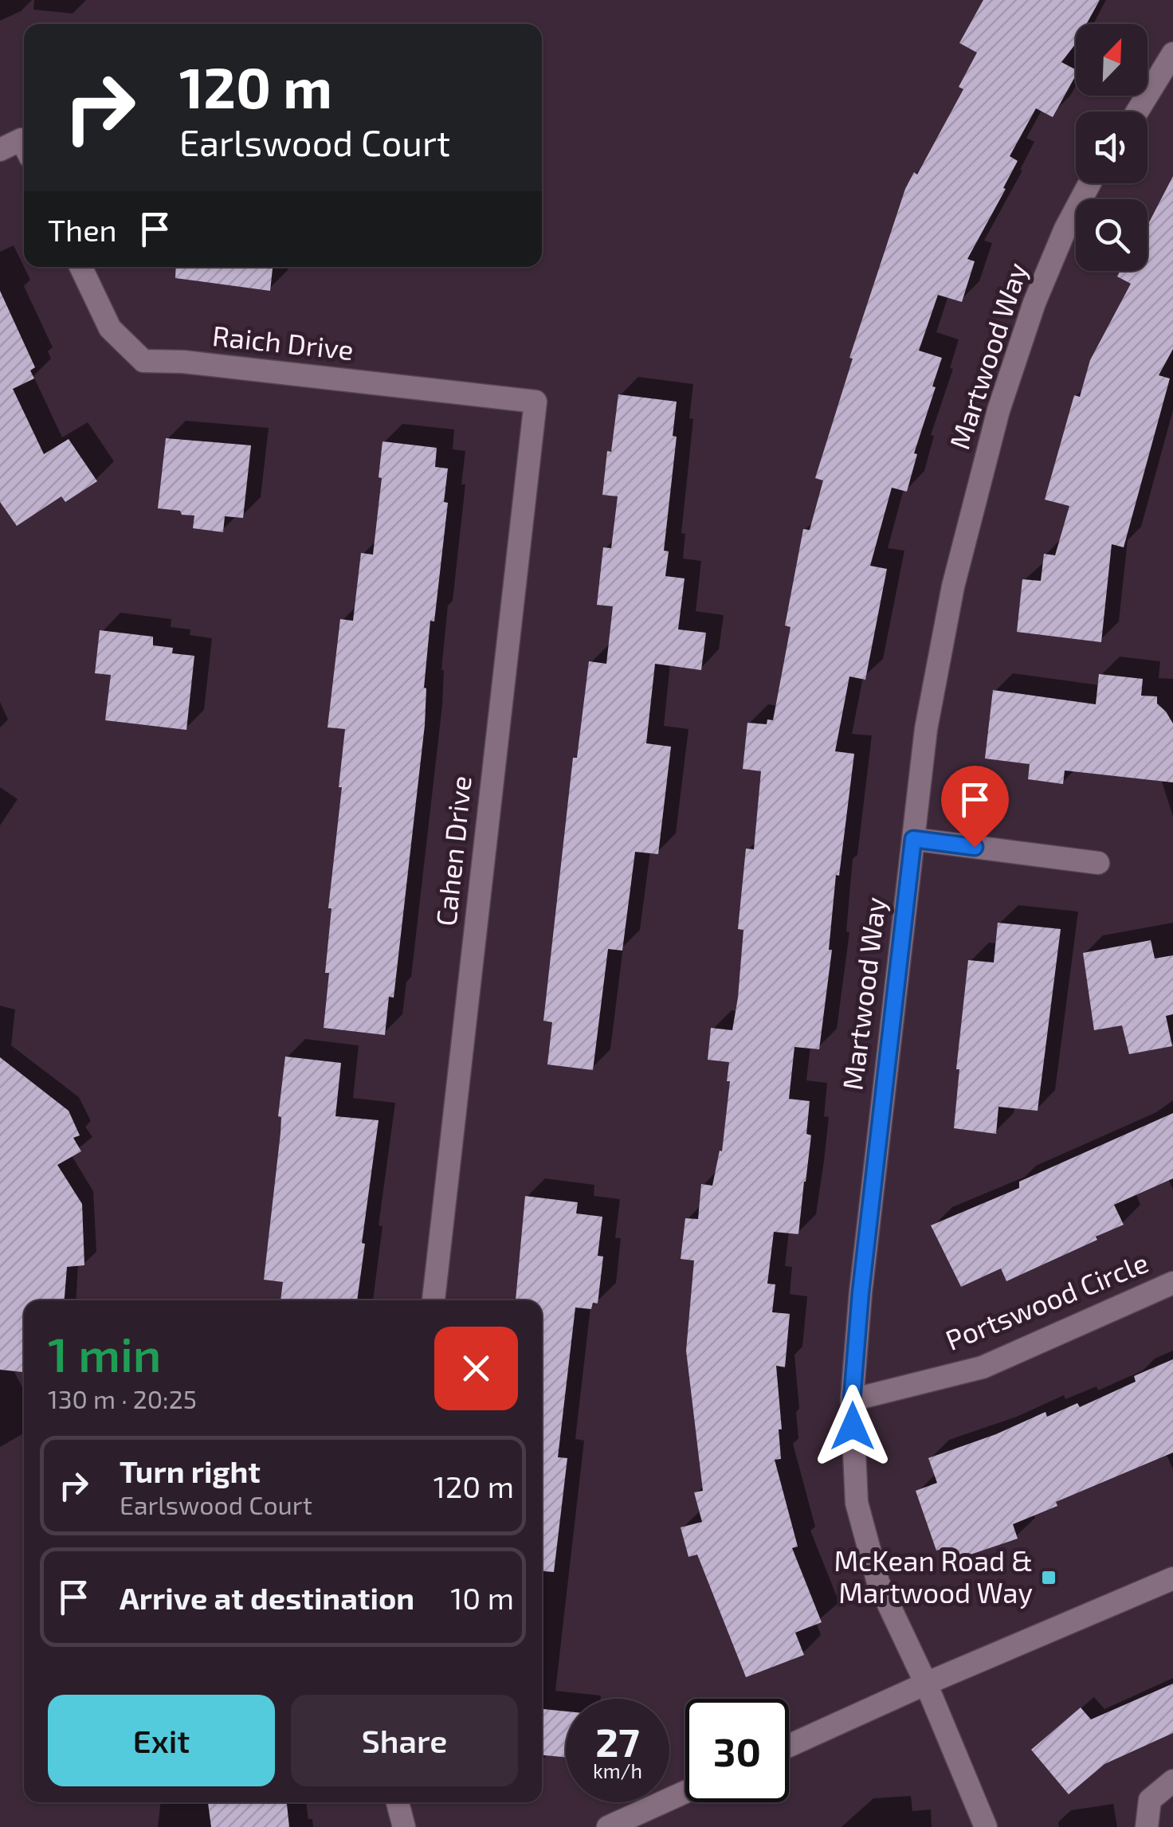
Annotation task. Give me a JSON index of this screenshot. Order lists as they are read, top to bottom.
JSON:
{
  "streets": {
    "street": [
      "Raich Drive",
      "Martwood Way",
      "Cahen Drive",
      "Portswood Circle"
    ]
  },
  "crossings": [
    ["Raich Drive", "Cahen Drive"],
    ["Martwood Way", "Portswood Circle"]
  ],
  "places": {
    "transit": ["McKean Road & Martwood Way"]
  },
  "north": "top right",
  "page": {
    "turn": ["120 m", "Earlswood Court"],
    "then": "Then",
    "heading": ["1 min", "130 m · 20:25"],
    "list": [
      {
        "name": "Turn right",
        "note": "Earlswood Court",
        "value": "120 m"
      },
      {
        "name": "Arrive at destination",
        "value": "10 m"
      }
    ],
    "buttons": ["Exit", "Share"],
    "speed": "27 km/h",
    "limit": "30"
  }
}
